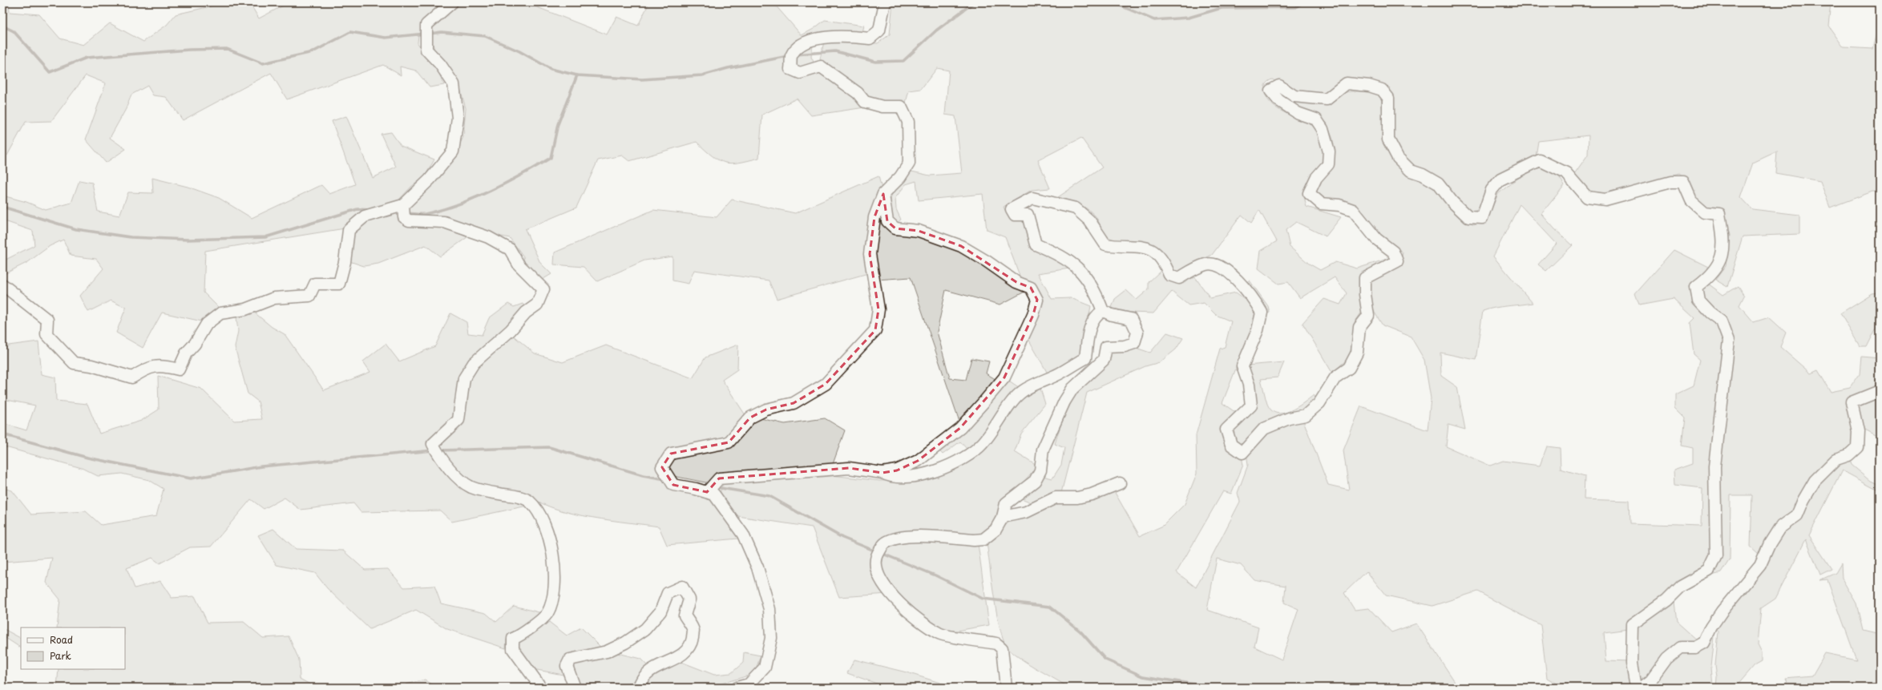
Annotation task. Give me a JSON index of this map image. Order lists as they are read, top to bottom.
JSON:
{
  "legend": ["Road", "Park"]
}
